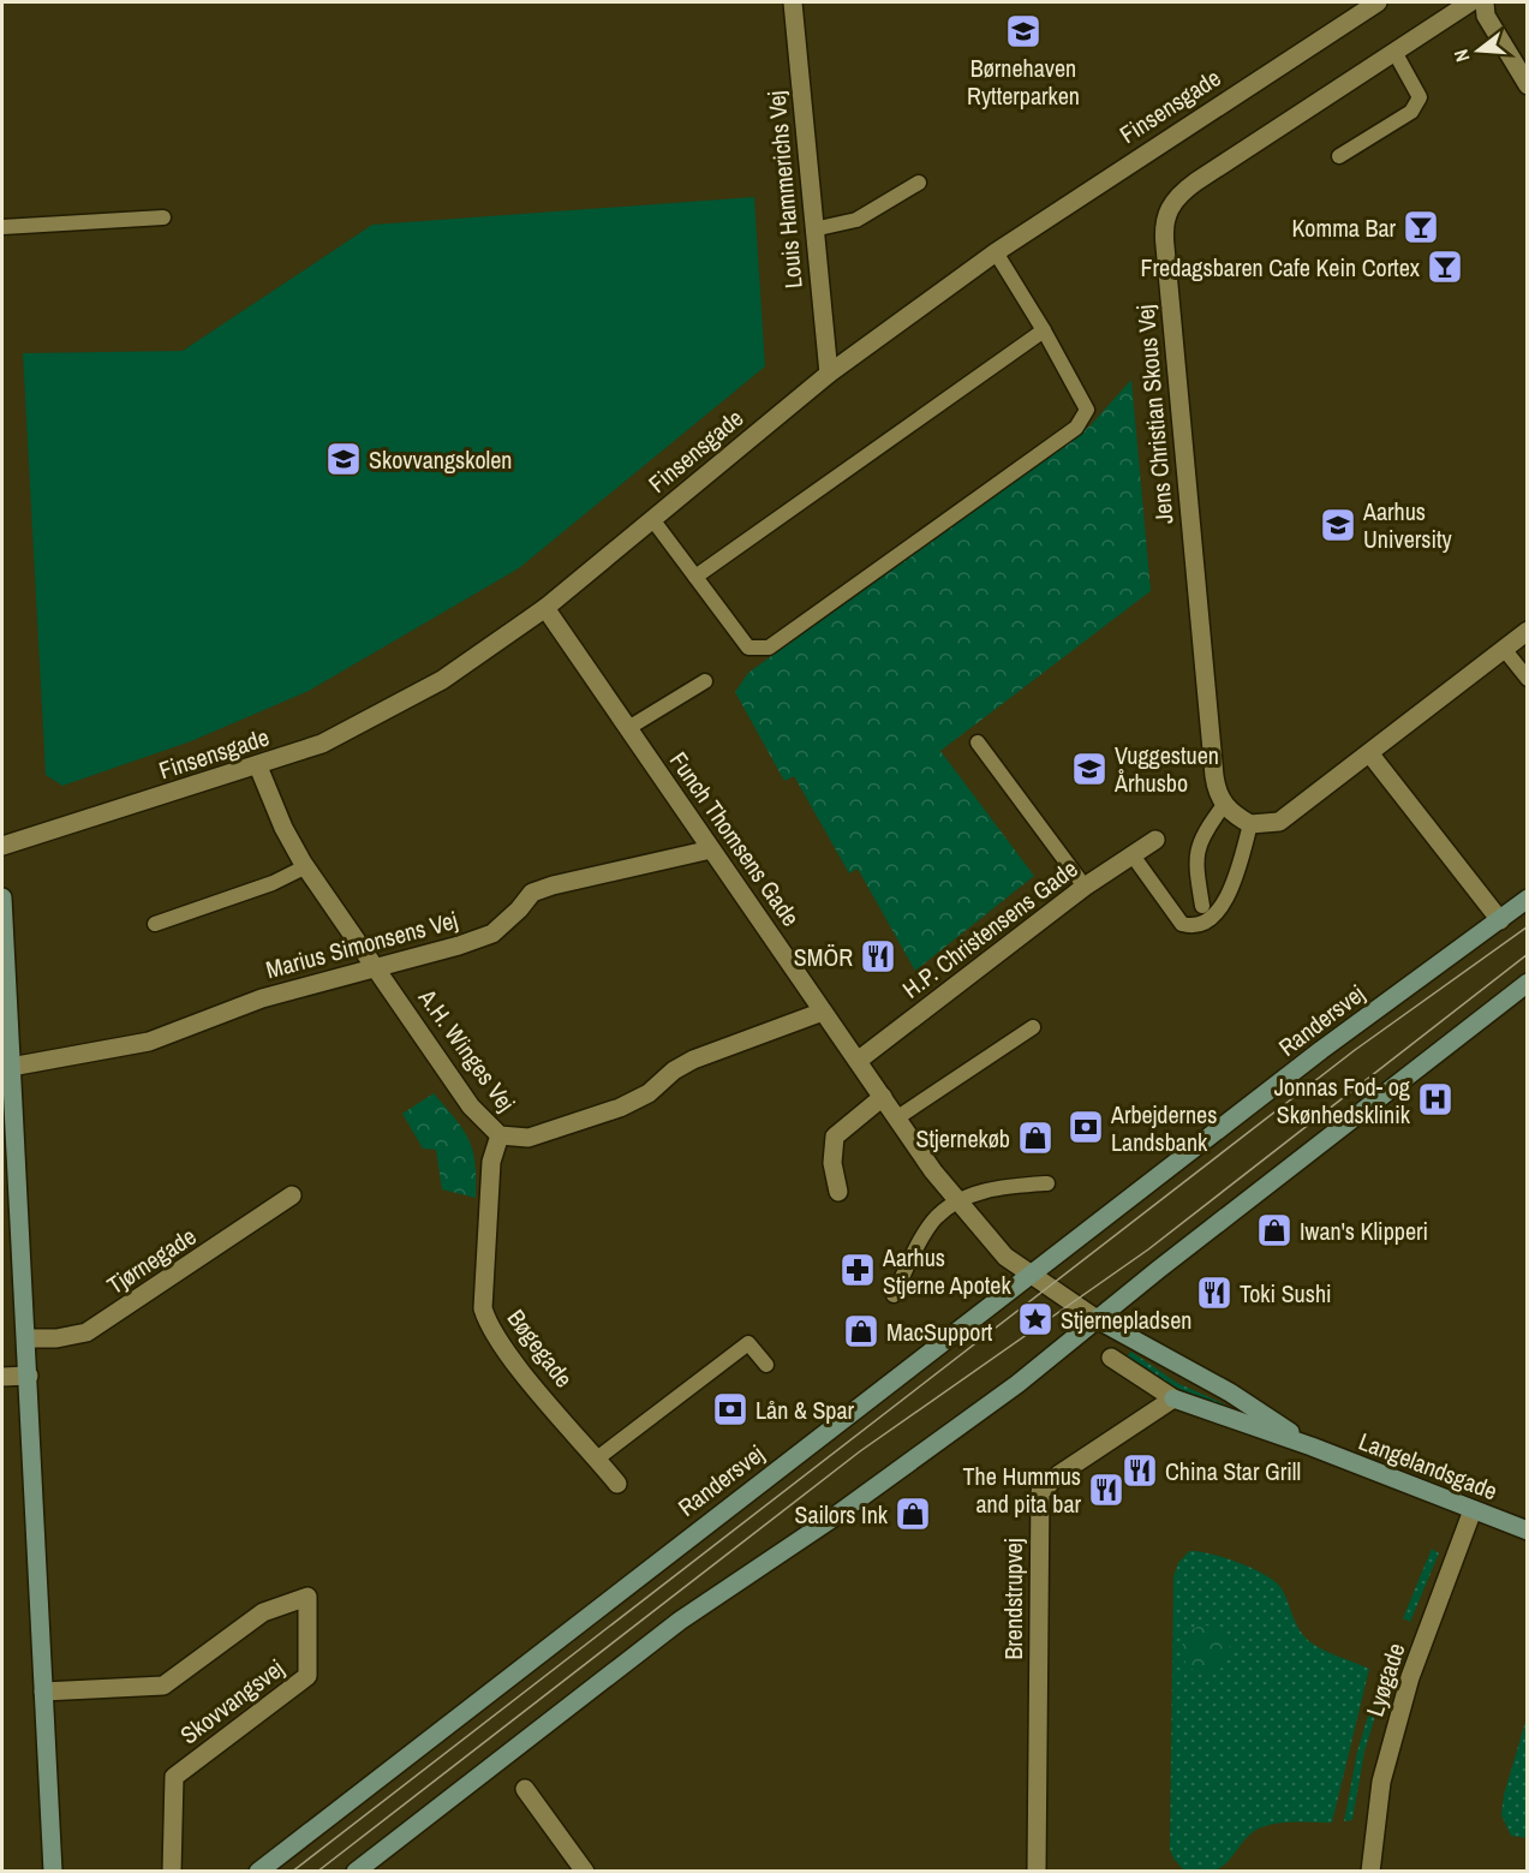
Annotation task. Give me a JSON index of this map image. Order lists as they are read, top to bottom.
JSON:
{
  "streets": {
    "street": [
      "Finsensgade",
      "Louis Hammerichs Vej",
      "Jens Christian Skous Vej",
      "Funch Thomsens Gade",
      "H.P. Christensens Gade",
      "Marius Simonsens Vej",
      "Randersvej",
      "A.H. Winges Vej",
      "Tjørnegade",
      "Bøgegade",
      "Langelandsgade",
      "Brendstrupvej",
      "Lyøgade",
      "Skovvangsvej"
    ]
  },
  "crossings": [
    ["Finsensgade", "Louis Hammerichs Vej"],
    ["Finsensgade", "Funch Thomsens Gade"],
    ["Finsensgade", "A.H. Winges Vej"],
    ["Funch Thomsens Gade", "H.P. Christensens Gade"],
    ["Funch Thomsens Gade", "Marius Simonsens Vej"],
    ["Funch Thomsens Gade", "Randersvej"],
    ["Funch Thomsens Gade", "A.H. Winges Vej"],
    ["Funch Thomsens Gade", "Langelandsgade"],
    ["Marius Simonsens Vej", "A.H. Winges Vej"],
    ["A.H. Winges Vej", "Bøgegade"],
    ["Langelandsgade", "Brendstrupvej"],
    ["Langelandsgade", "Lyøgade"]
  ],
  "places": {
    "school or university": [
      "Børnehaven Rytterparken",
      "Skovvangskolen",
      "Aarhus University",
      "Vuggestuen Århusbo"
    ],
    "bar": ["Komma Bar", "Fredagsbaren Cafe Kein Cortex"],
    "restaurant": [
      "SMÖR",
      "Toki Sushi",
      "China Star Grill",
      "The Hummus and pita bar"
    ],
    "hospital": ["Jonnas Fod- og Skønhedsklinik"],
    "bank": ["Arbejdernes Landsbank", "Lån & Spar"],
    "shop": [
      "Stjernekøb",
      "Iwan's Klipperi",
      "MacSupport",
      "Sailors Ink"
    ],
    "pharmacy": ["Aarhus Stjerne Apotek"],
    "place": ["Stjernepladsen"]
  },
  "north": "left"
}
